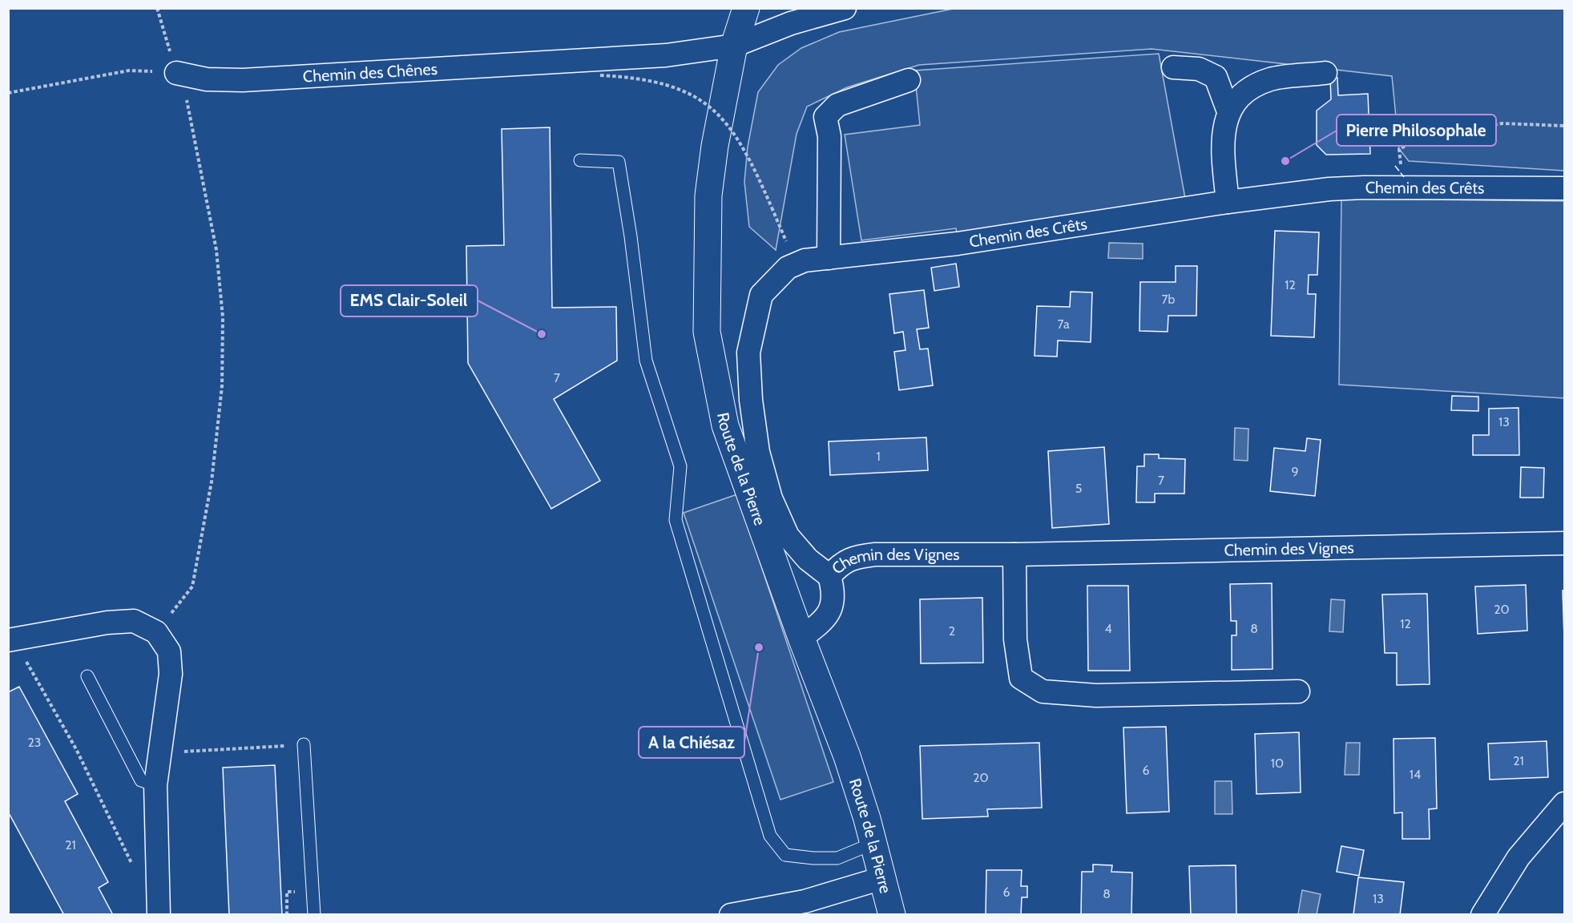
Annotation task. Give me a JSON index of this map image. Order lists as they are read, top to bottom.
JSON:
{
  "streets": {
    "main road": ["Route de la Pierre"],
    "street": ["Chemin des Chênes", "Chemin des Crêts", "Chemin des Vignes"]
  },
  "crossings": [
    ["Chemin des Chênes", "Route de la Pierre"],
    ["Chemin des Crêts", "Chemin des Vignes"],
    ["Route de la Pierre", "Chemin des Vignes"]
  ],
  "places": ["Pierre Philosophale", "EMS Clair-Soleil", "A la Chiésaz"],
  "house_numbers": [
    "12",
    "7b",
    "7a",
    "7",
    "13",
    "1",
    "9",
    "7",
    "5",
    "20",
    "12",
    "4",
    "8",
    "2",
    "23",
    "21",
    "10",
    "6",
    "14",
    "20",
    "21",
    "6",
    "8",
    "13"
  ]
}
